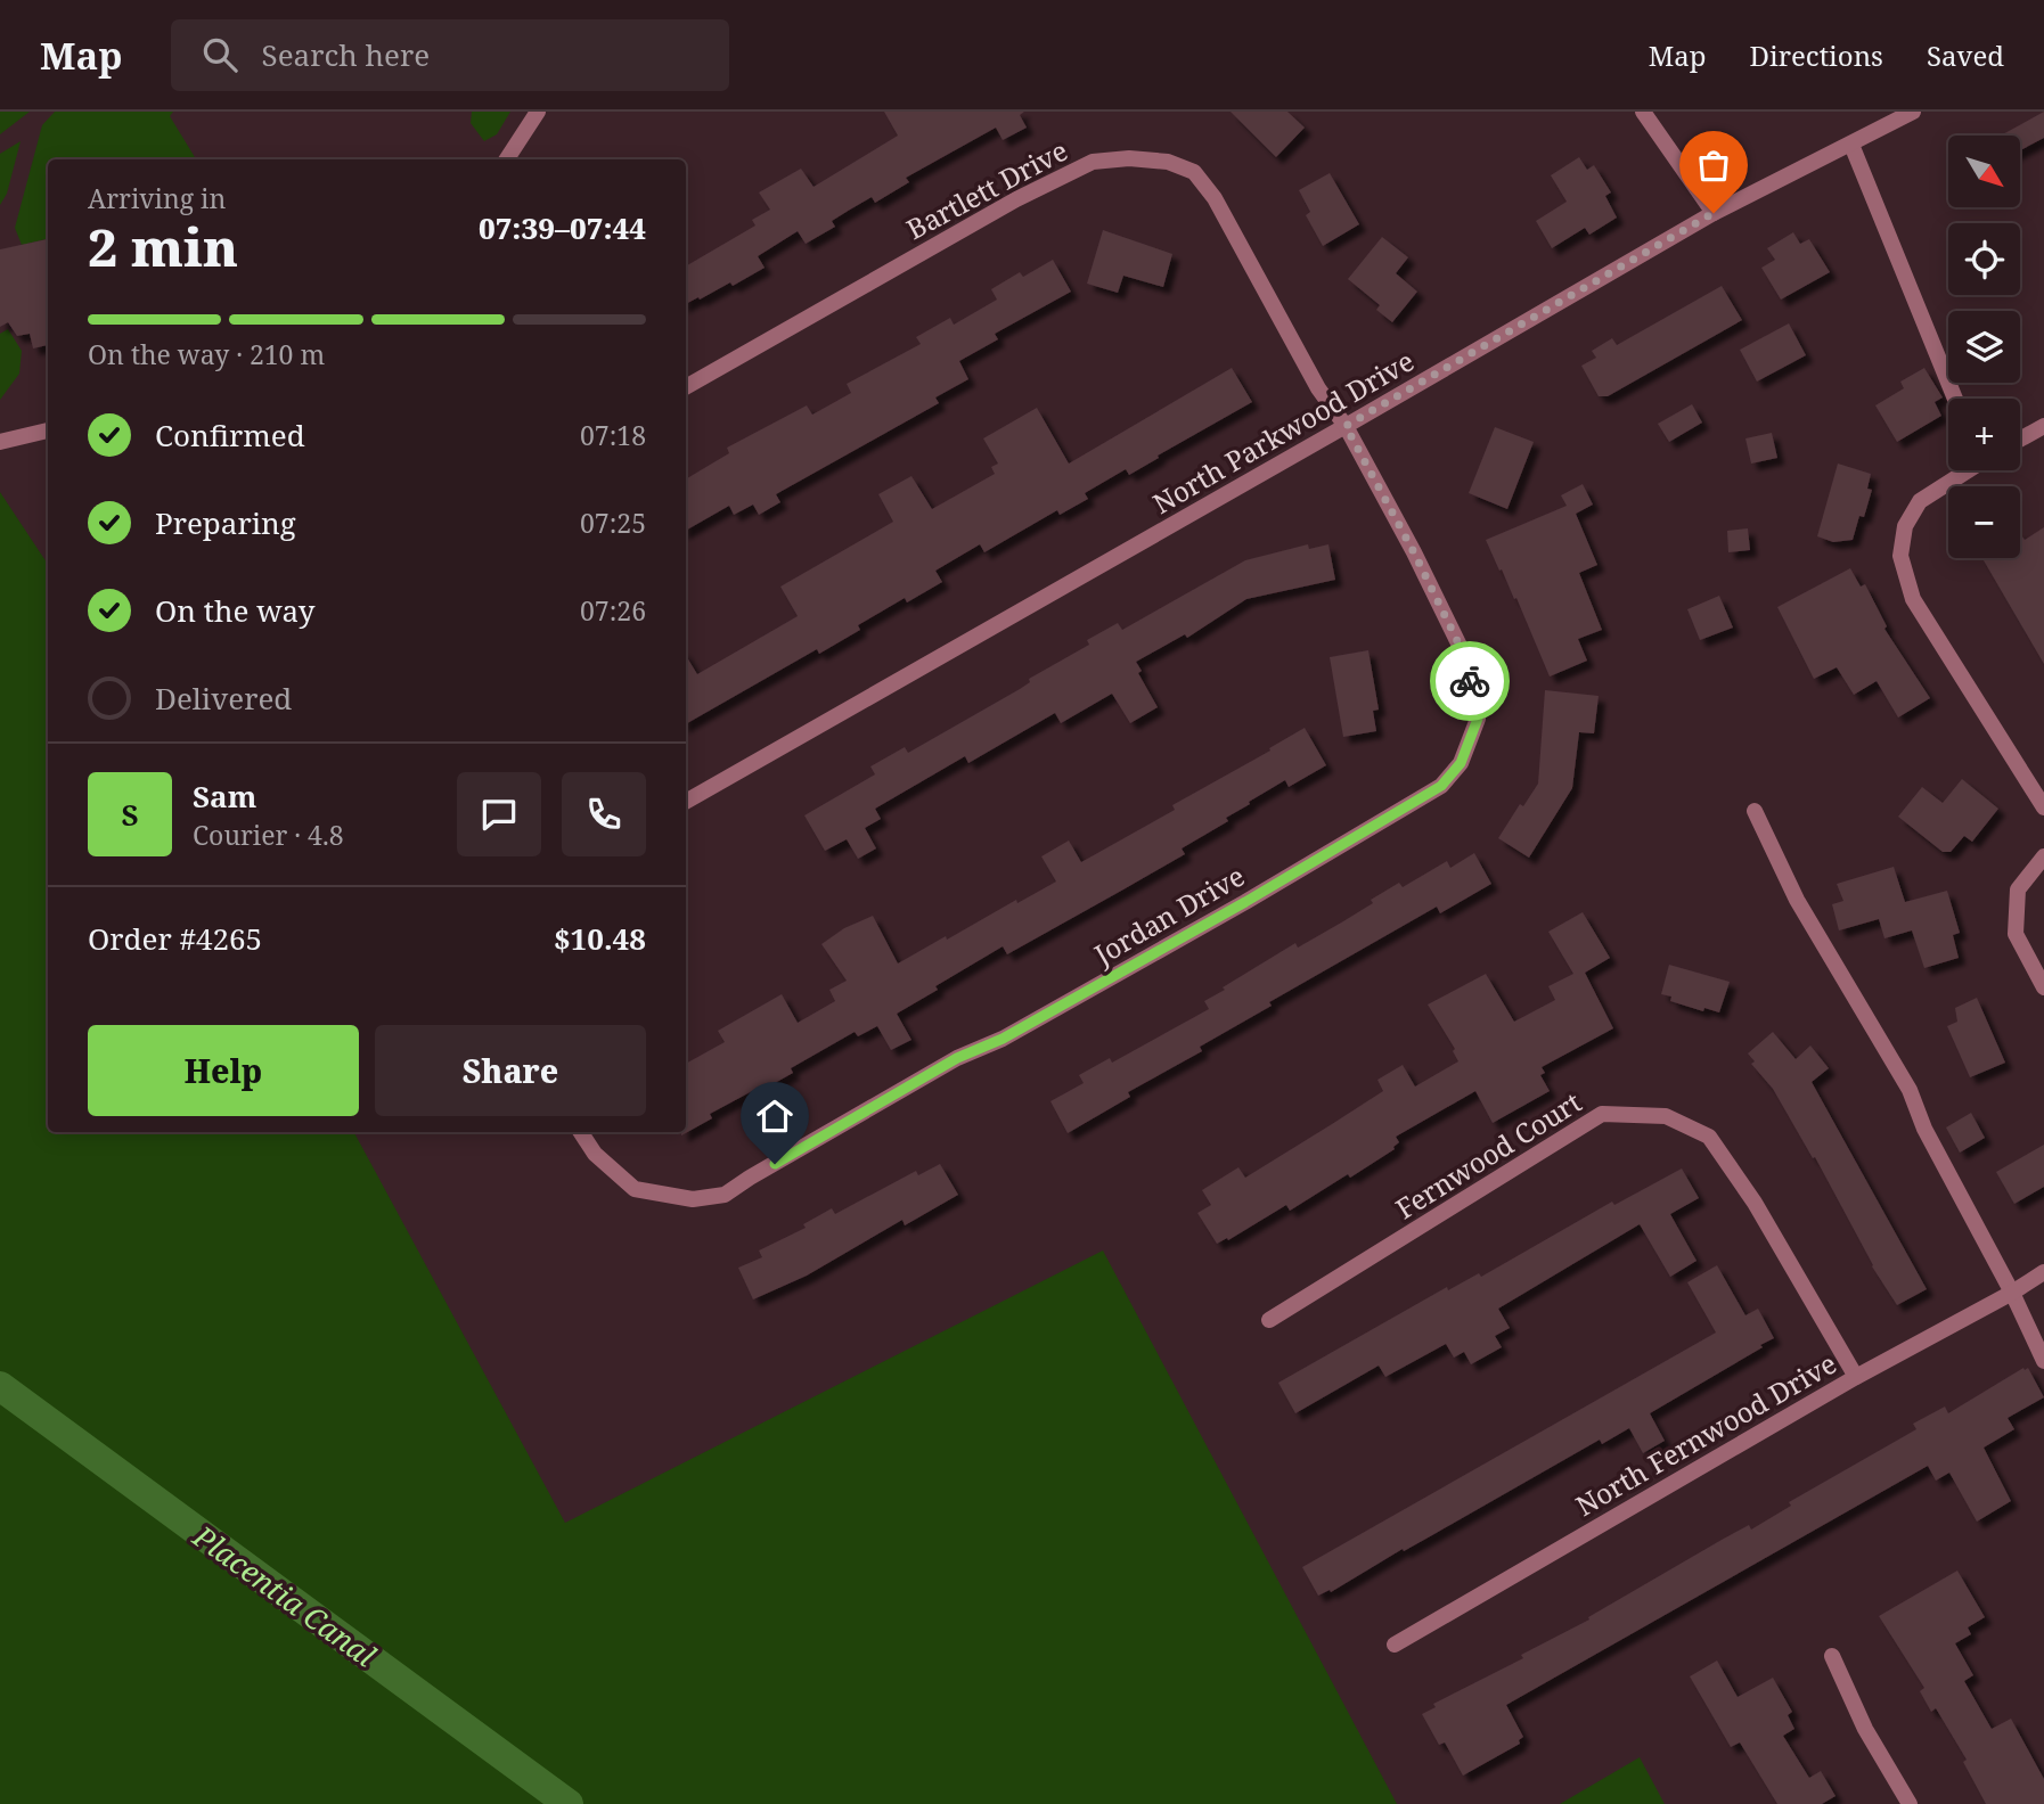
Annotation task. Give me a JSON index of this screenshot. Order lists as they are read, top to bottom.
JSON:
{
  "streets": {
    "street": [
      "Bartlett Drive",
      "North Parkwood Drive",
      "Jordan Drive",
      "Fernwood Court",
      "North Fernwood Drive"
    ]
  },
  "crossings": [
    ["Bartlett Drive", "North Parkwood Drive"],
    ["Bartlett Drive", "Jordan Drive"],
    ["North Parkwood Drive", "Jordan Drive"],
    ["Fernwood Court", "North Fernwood Drive"]
  ],
  "water": ["Placentia Canal"],
  "north": "bottom right",
  "page": {
    "header": "Map",
    "search": "Search here",
    "nav": ["Map", "Directions", "Saved"],
    "map_buttons": ["+", "−"],
    "heading": ["2 min", "Arriving in", "07:39–07:44"],
    "panel": [
      "Sam",
      "Courier · 4.8",
      "Order #4265",
      "$10.48"
    ],
    "bar": "On the way · 210 m",
    "list": [
      ["Confirmed", "07:18"],
      ["Preparing", "07:25"],
      ["On the way", "07:26"],
      "Delivered"
    ],
    "round": "S",
    "buttons": ["Help", "Share"]
  }
}
